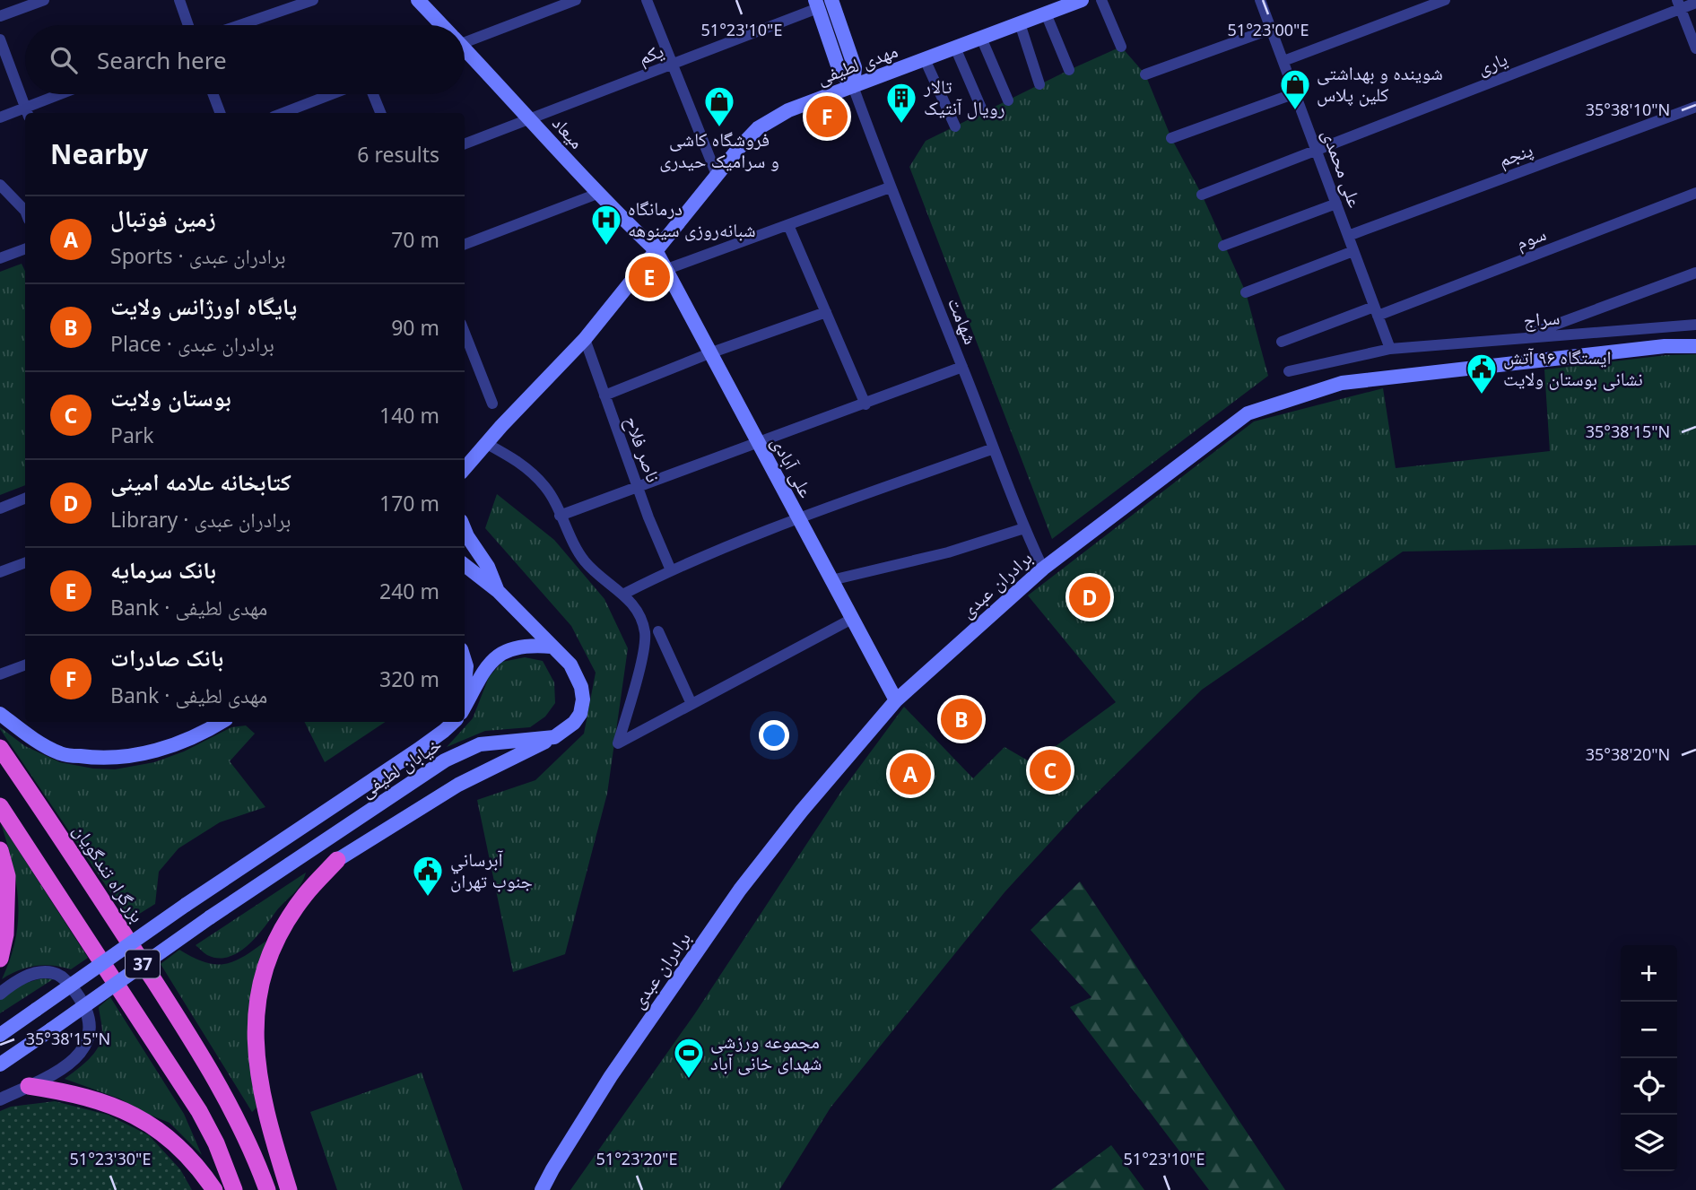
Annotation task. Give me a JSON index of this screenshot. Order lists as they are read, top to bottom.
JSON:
{
  "streets": {
    "highway": ["بزرگراه تندگویان", "37"],
    "main road": [
      "مهدی لطیفی",
      "میعاد",
      "علی آبادی",
      "برادران عبدی",
      "خیابان لطیفی"
    ],
    "street": [
      "یکم",
      "یاری",
      "پنجم",
      "علی محمدی",
      "سوم",
      "سراج",
      "شهامت",
      "ناصر فلاح"
    ]
  },
  "crossings": [
    ["یکم", "میعاد"],
    ["یاری", "علی محمدی"],
    ["مهدی لطیفی", "میعاد"],
    ["مهدی لطیفی", "شهامت"],
    ["مهدی لطیفی", "ناصر فلاح"],
    ["مهدی لطیفی", "علی آبادی"],
    ["میعاد", "علی آبادی"],
    ["پنجم", "علی محمدی"],
    ["علی محمدی", "سوم"],
    ["علی محمدی", "سراج"],
    ["شهامت", "برادران عبدی"],
    ["علی آبادی", "برادران عبدی"]
  ],
  "places": {
    "shop": ["شوینده و بهداشتی کلین پلاس", "فروشگاه کاشی و سرامیک حیدری"],
    "building": ["تالار رویال آنتیک"],
    "hospital": ["درمانگاه شبانه‌روزی سینوهه"],
    "public building": ["ایستگاه ۹۶ آتش نشانی بوستان ولایت", "آبرساني جنوب تهران"],
    "sports": ["مجموعه ورزشی شهدای خانی آباد"]
  },
  "page": {
    "search": "Search here",
    "pins": [
      "F",
      "E",
      "D",
      "B",
      "C",
      "A"
    ],
    "heading": ["Nearby", "6 results"],
    "list": [
      {
        "mark": "A",
        "name": "زمین فوتبال",
        "note": "Sports · برادران عبدی",
        "value": "70 m"
      },
      {
        "mark": "B",
        "name": "پایگاه اورژانس ولایت",
        "note": "Place · برادران عبدی",
        "value": "90 m"
      },
      {
        "mark": "C",
        "name": "بوستان ولایت",
        "note": "Park",
        "value": "140 m"
      },
      {
        "mark": "D",
        "name": "کتابخانه علامه امینی",
        "note": "Library · برادران عبدی",
        "value": "170 m"
      },
      {
        "mark": "E",
        "name": "بانک سرمایه",
        "note": "Bank · مهدی لطیفی",
        "value": "240 m"
      },
      {
        "mark": "F",
        "name": "بانک صادرات",
        "note": "Bank · مهدی لطیفی",
        "value": "320 m"
      }
    ],
    "map_buttons": ["+", "−"]
  },
  "coordinates": [
    "51°23'10\"E",
    "51°23'00\"E",
    "35°38'10\"N",
    "35°38'15\"N",
    "35°38'20\"N",
    "51°23'30\"E",
    "51°23'20\"E"
  ]
}
